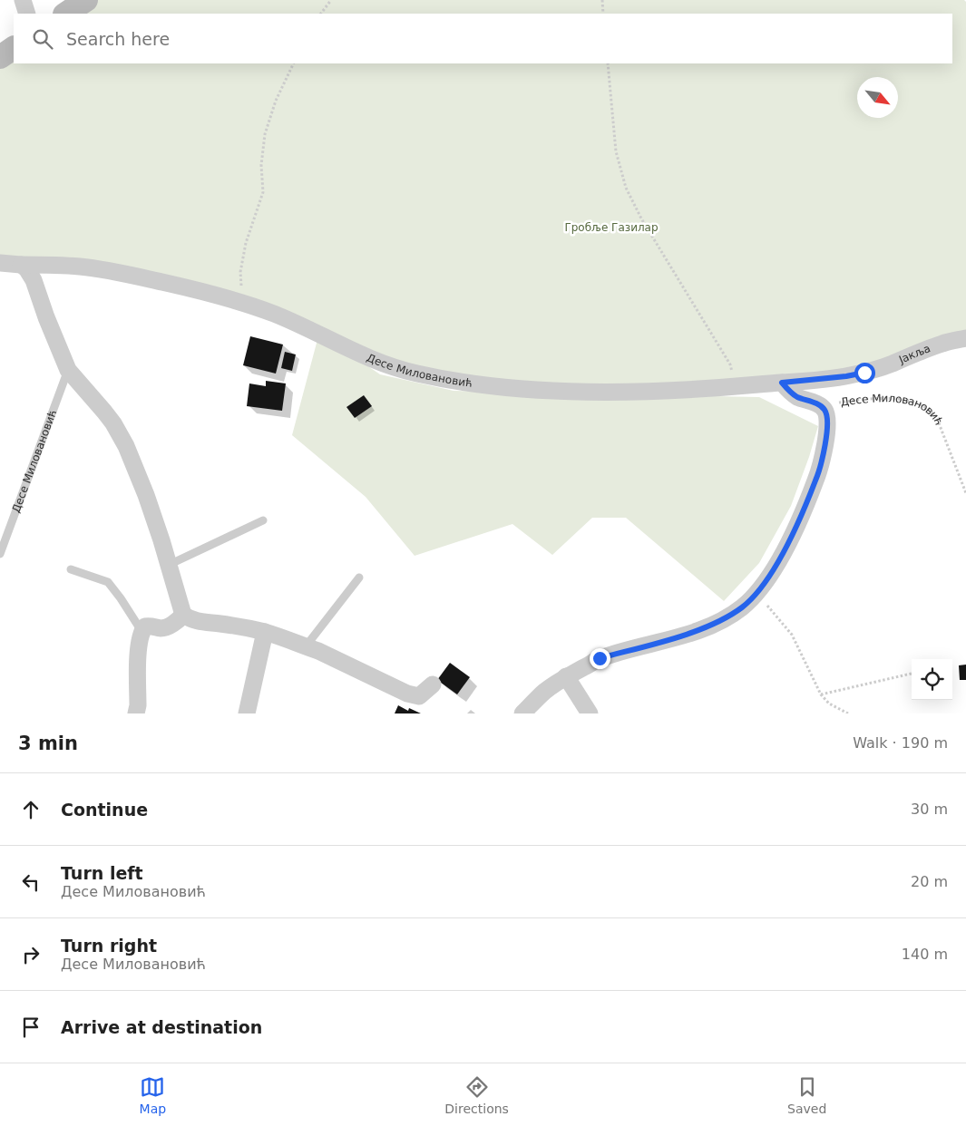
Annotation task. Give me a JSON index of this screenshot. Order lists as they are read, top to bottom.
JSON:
{
  "streets": {
    "street": ["Јакља", "Десе Миловановић"]
  },
  "crossings": [
    ["Јакља", "Десе Миловановић"]
  ],
  "parks": ["Гробље Газилар"],
  "north": "bottom right",
  "page": {
    "search": "Search here",
    "heading": ["3 min", "Walk · 190 m"],
    "list": [
      ["Continue", "30 m"],
      ["Turn left", "Десе Миловановић", "20 m"],
      ["Turn right", "Десе Миловановић", "140 m"],
      "Arrive at destination"
    ],
    "nav": ["Map", "Directions", "Saved"]
  }
}
